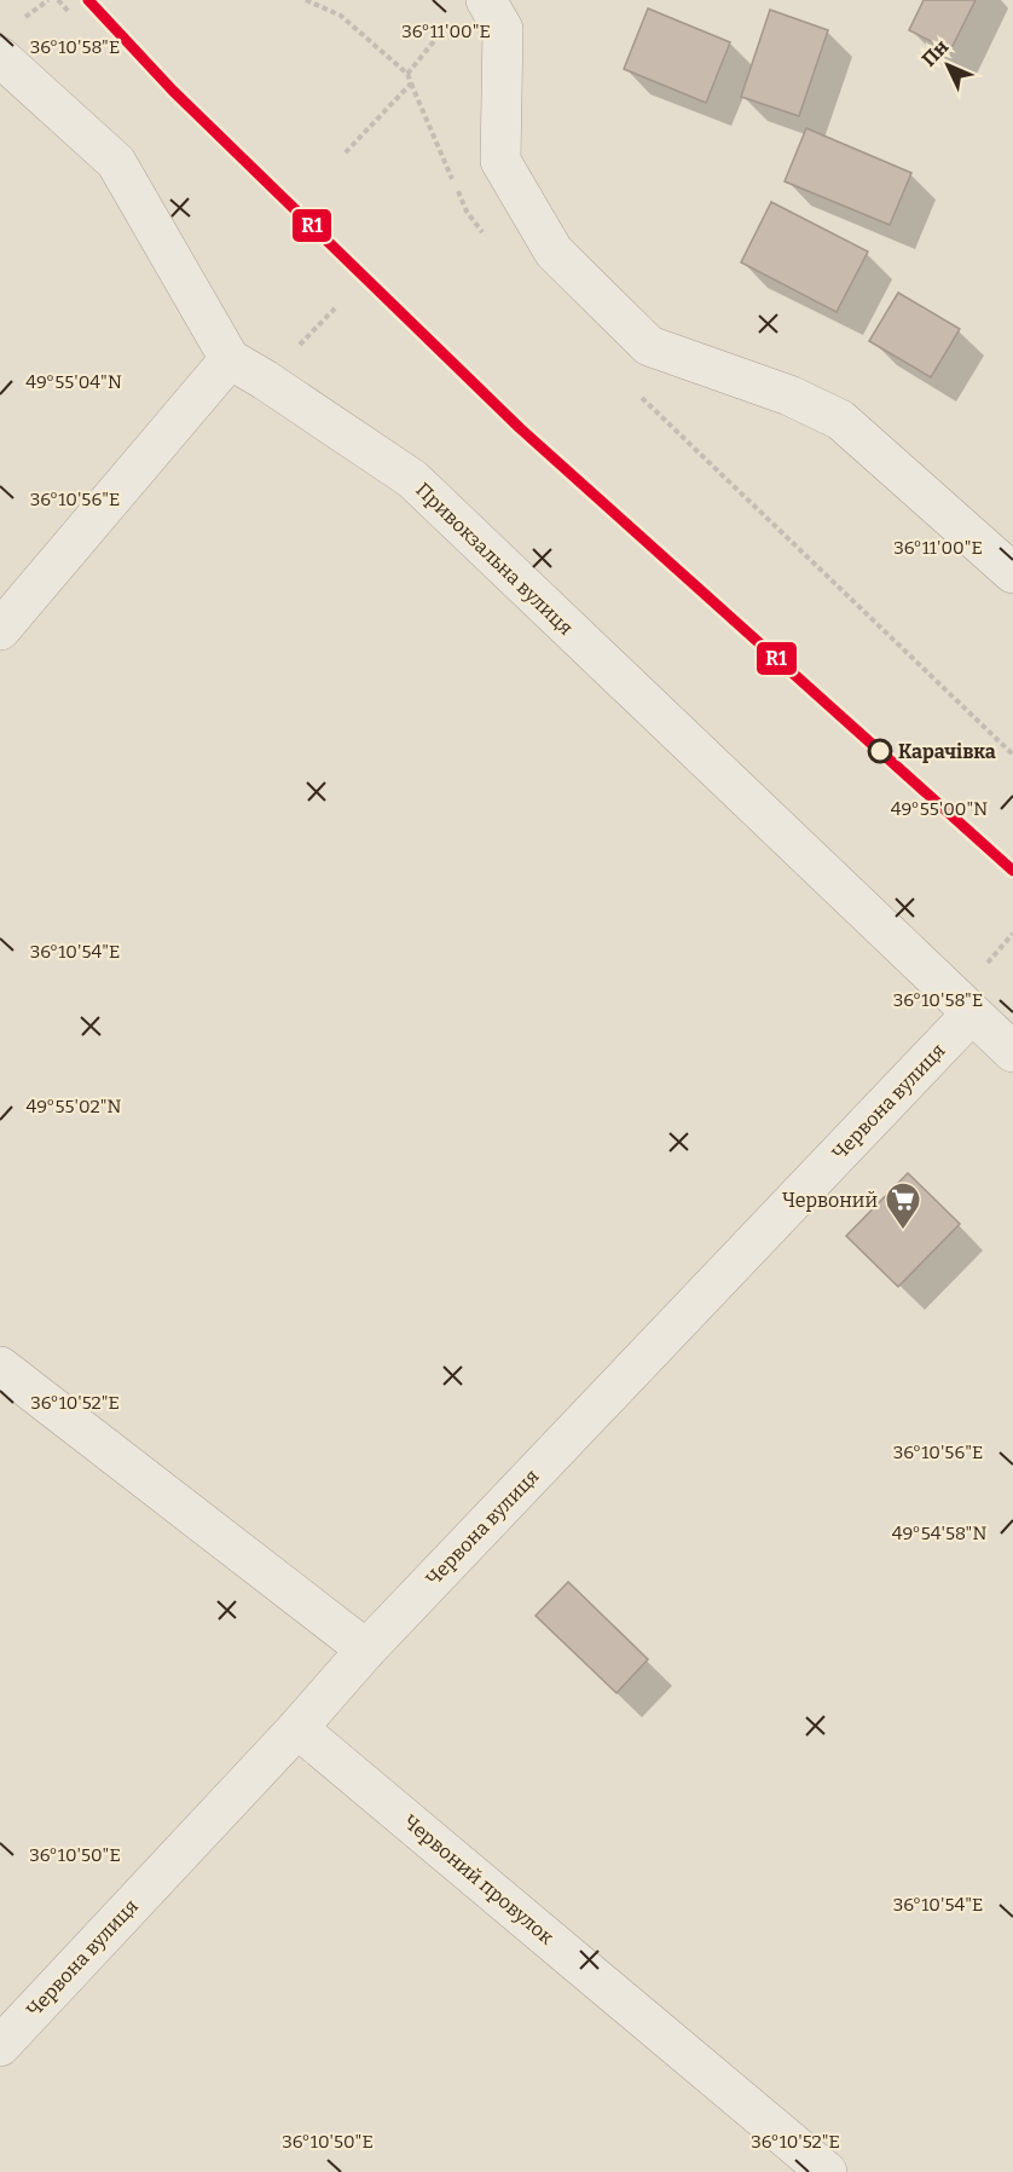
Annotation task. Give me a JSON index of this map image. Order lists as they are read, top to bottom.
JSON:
{
  "streets": {
    "street": ["Привокзальна вулиця", "Червона вулиця", "Червоний провулок"]
  },
  "crossings": [
    ["Привокзальна вулиця", "Червона вулиця"],
    ["Червона вулиця", "Червоний провулок"]
  ],
  "places": {
    "other": ["Карачівка"],
    "supermarket": ["Червоний"]
  },
  "lines": ["transit line R1"],
  "north": "top left",
  "coordinates": [
    "36°11'00\"E",
    "36°10'58\"E",
    "49°55'04\"N",
    "36°10'56\"E",
    "49°55'00\"N",
    "36°10'54\"E",
    "49°55'02\"N",
    "36°10'52\"E",
    "49°54'58\"N",
    "36°10'50\"E"
  ]
}
